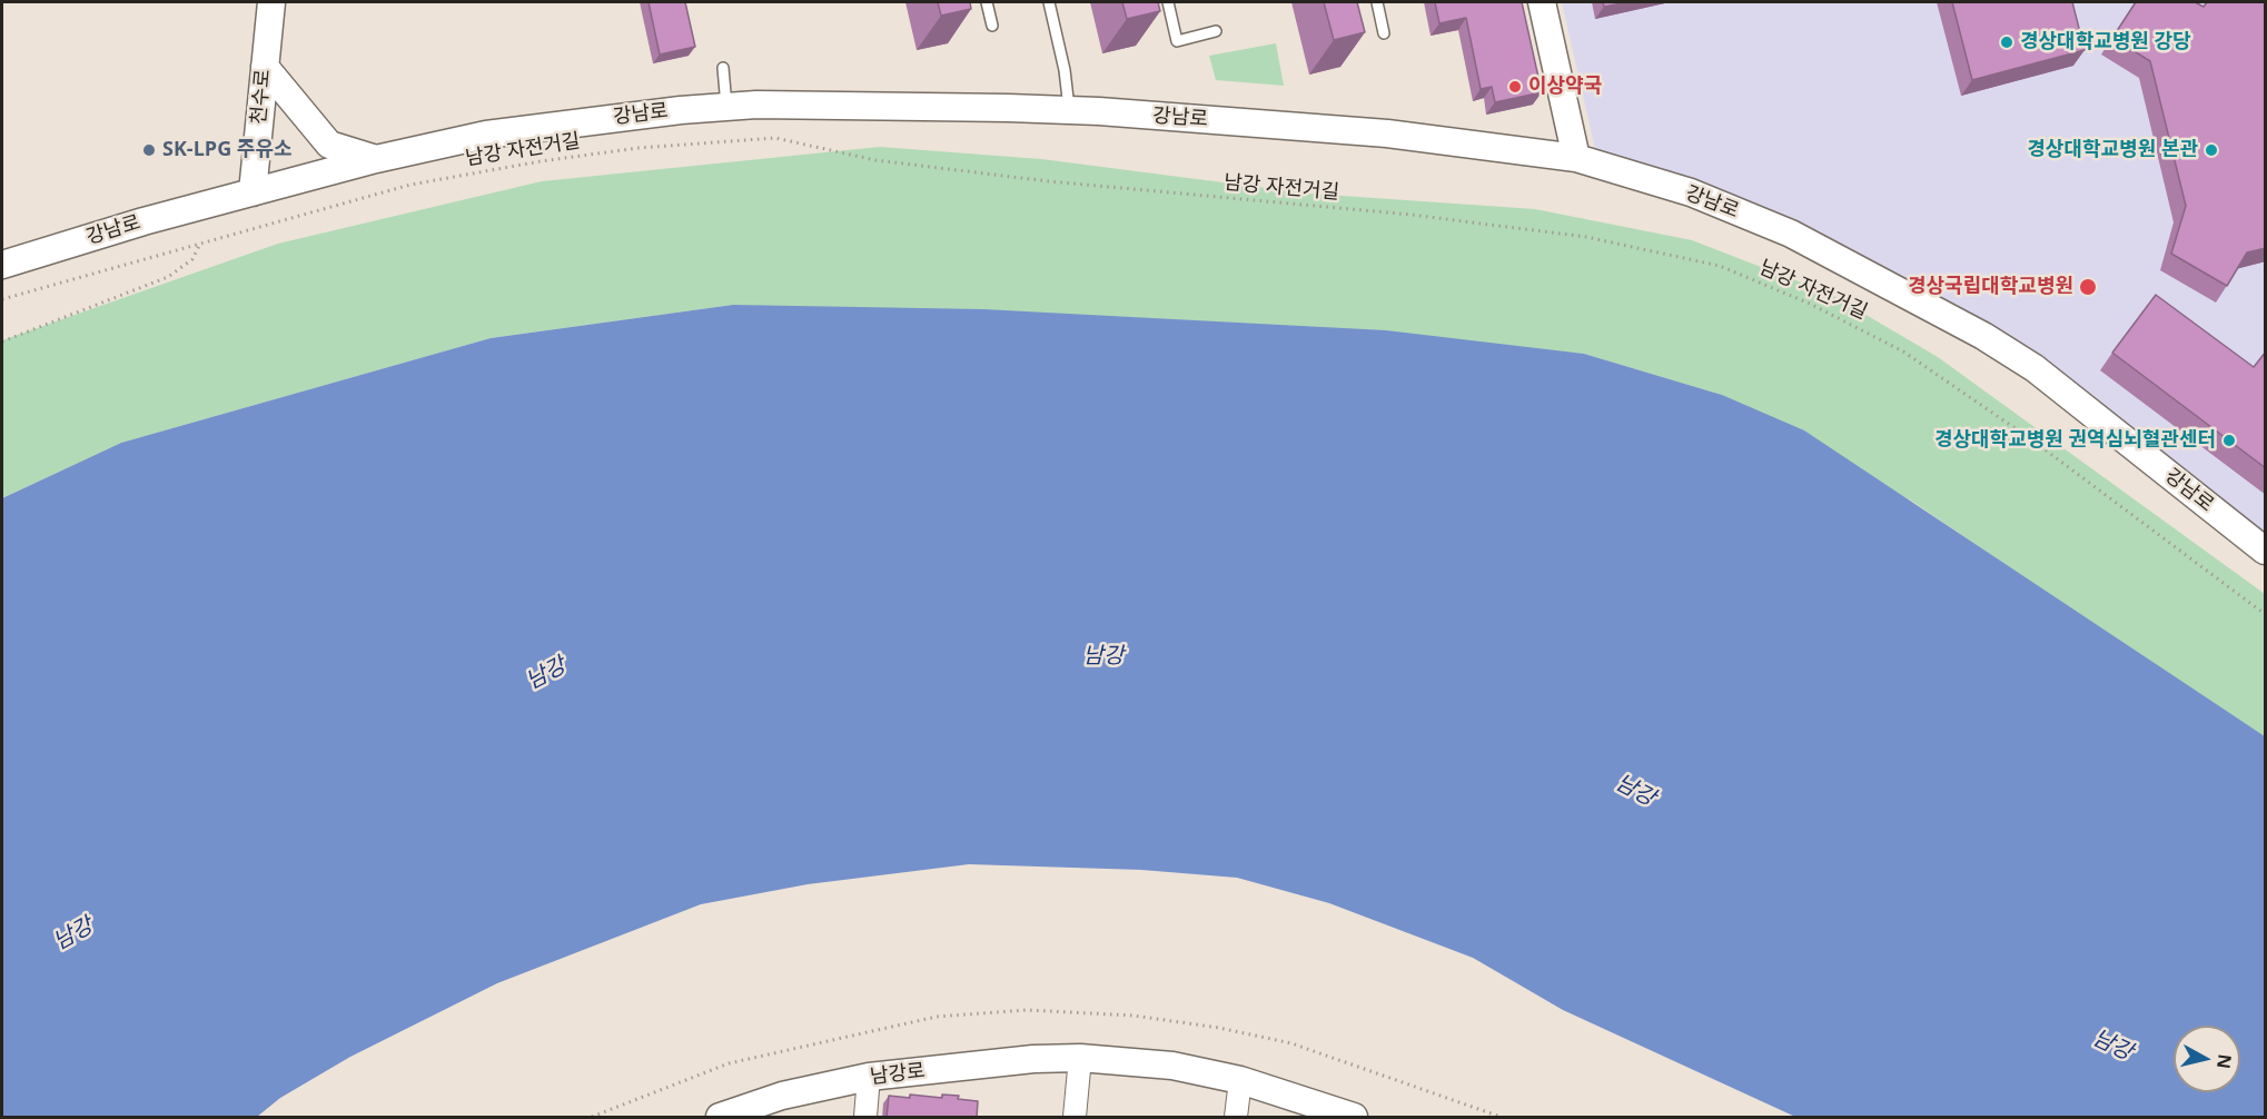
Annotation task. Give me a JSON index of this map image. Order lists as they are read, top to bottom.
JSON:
{
  "streets": {
    "street": ["천수로", "강남로", "남강로"],
    "path": ["남강 자전거길"]
  },
  "crossings": [
    ["천수로", "강남로"]
  ],
  "water": ["남강"],
  "places": [
    "경상대학교병원 강당",
    "이상약국",
    "SK-LPG 주유소",
    "경상대학교병원 본관",
    "경상국립대학교병원",
    "경상대학교병원 권역심뇌혈관센터"
  ],
  "north": "right"
}
